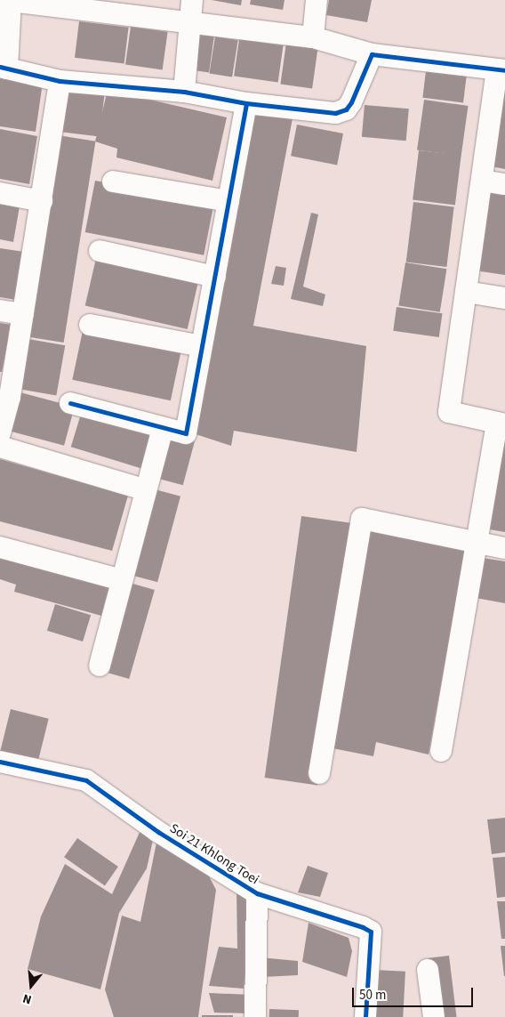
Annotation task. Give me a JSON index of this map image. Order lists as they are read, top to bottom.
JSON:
{
  "streets": {
    "street": ["Soi 21 Khlong Toei"]
  },
  "scale_bar": "50 m",
  "north": "bottom"
}
